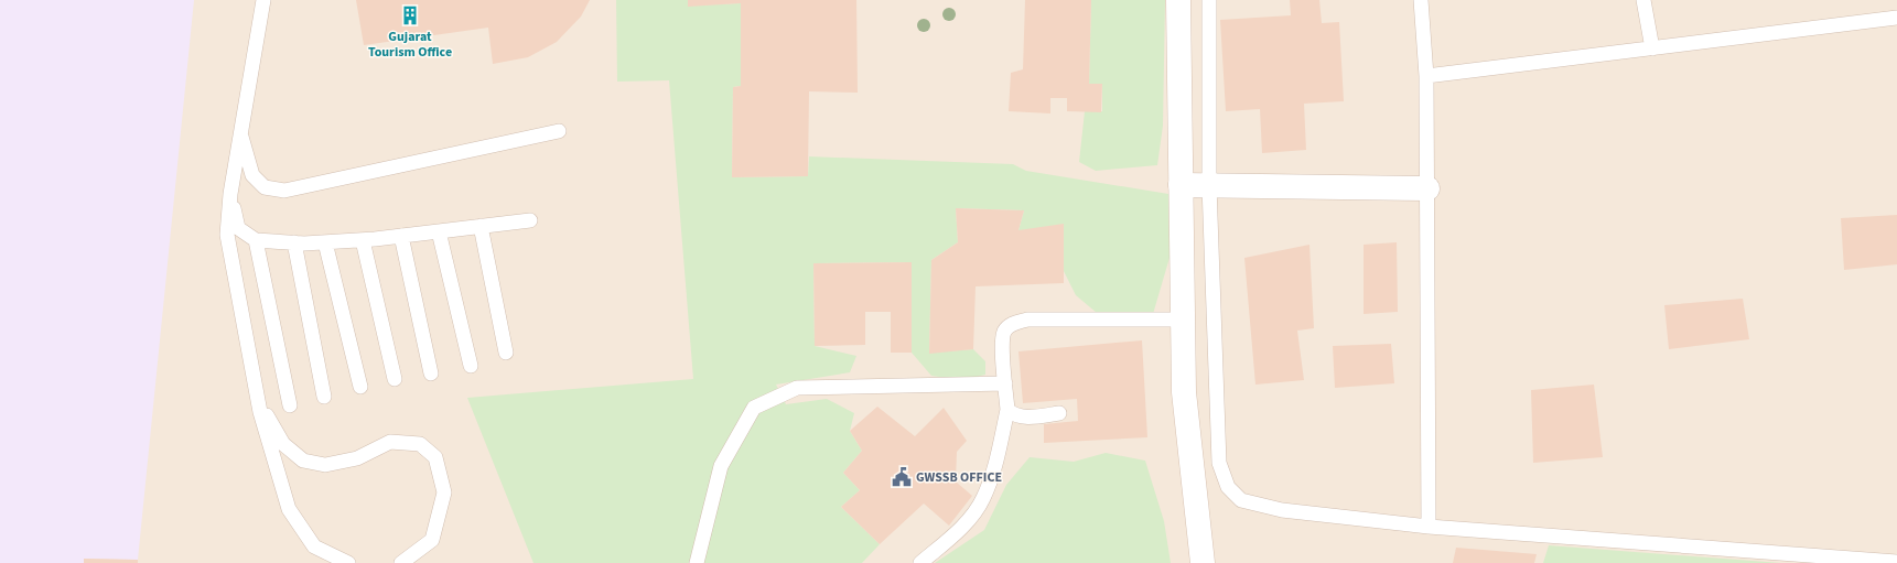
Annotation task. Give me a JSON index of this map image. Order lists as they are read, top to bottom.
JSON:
{
  "places": {
    "building": ["Gujarat Tourism Office"],
    "public building": ["GWSSB OFFICE"]
  }
}
